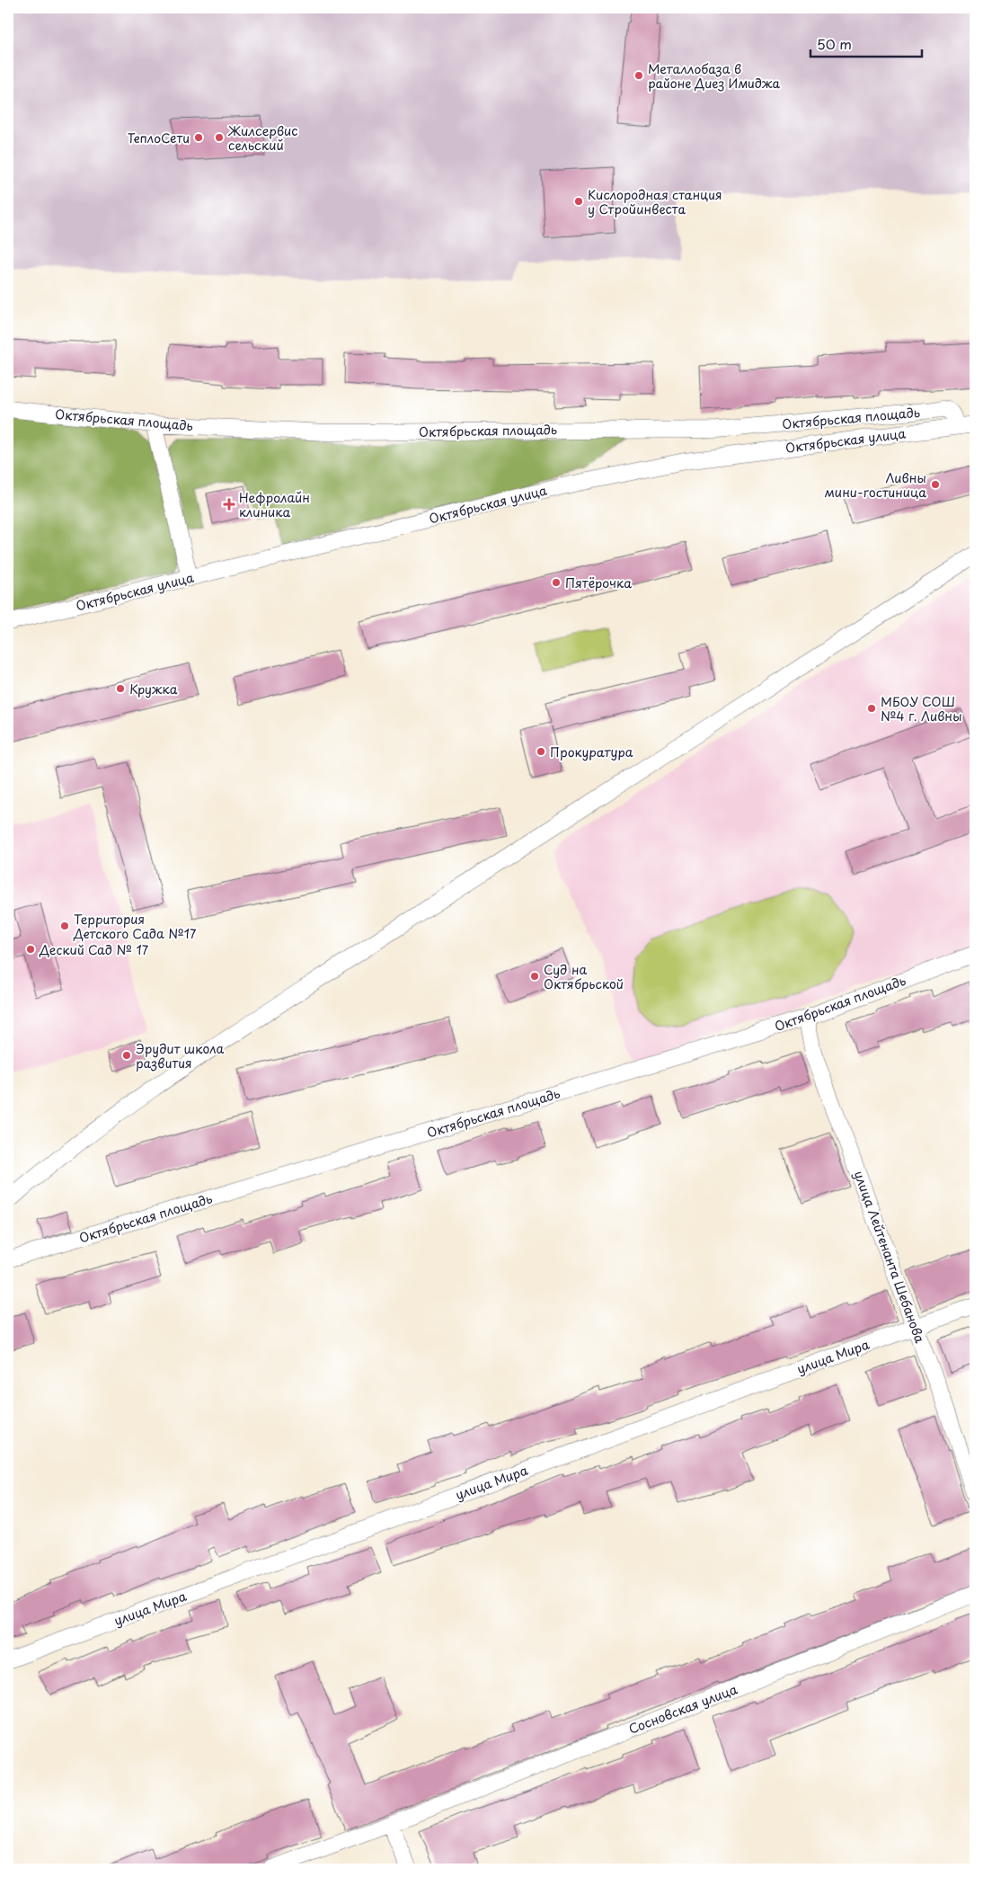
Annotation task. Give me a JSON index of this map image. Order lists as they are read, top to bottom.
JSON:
{
  "streets": {
    "street": [
      "Октябрьская площадь",
      "Октябрьская улица",
      "улица Лейтенанта Шебанова",
      "улица Мира",
      "Сосновская улица"
    ]
  },
  "crossings": [
    ["Октябрьская площадь", "Октябрьская улица"],
    ["Октябрьская площадь", "улица Лейтенанта Шебанова"],
    ["улица Лейтенанта Шебанова", "улица Мира"]
  ],
  "places": {
    "other": [
      "Металлобаза в районе Диез Имиджа",
      "ТеплоСети",
      "Жилсервис сельский",
      "Кислородная станция у Стройинвеста",
      "Ливны мини-гостиница",
      "Пятёрочка",
      "Кружка",
      "МБОУ СОШ №4 г. Ливны",
      "Прокуратура",
      "Территория Детского Сада №17",
      "Деский Сад № 17",
      "Суд на Октябрьской",
      "Эрудит школа развития"
    ],
    "health": ["Нефролайн клиника"]
  },
  "scale_bar": "50 m"
}
